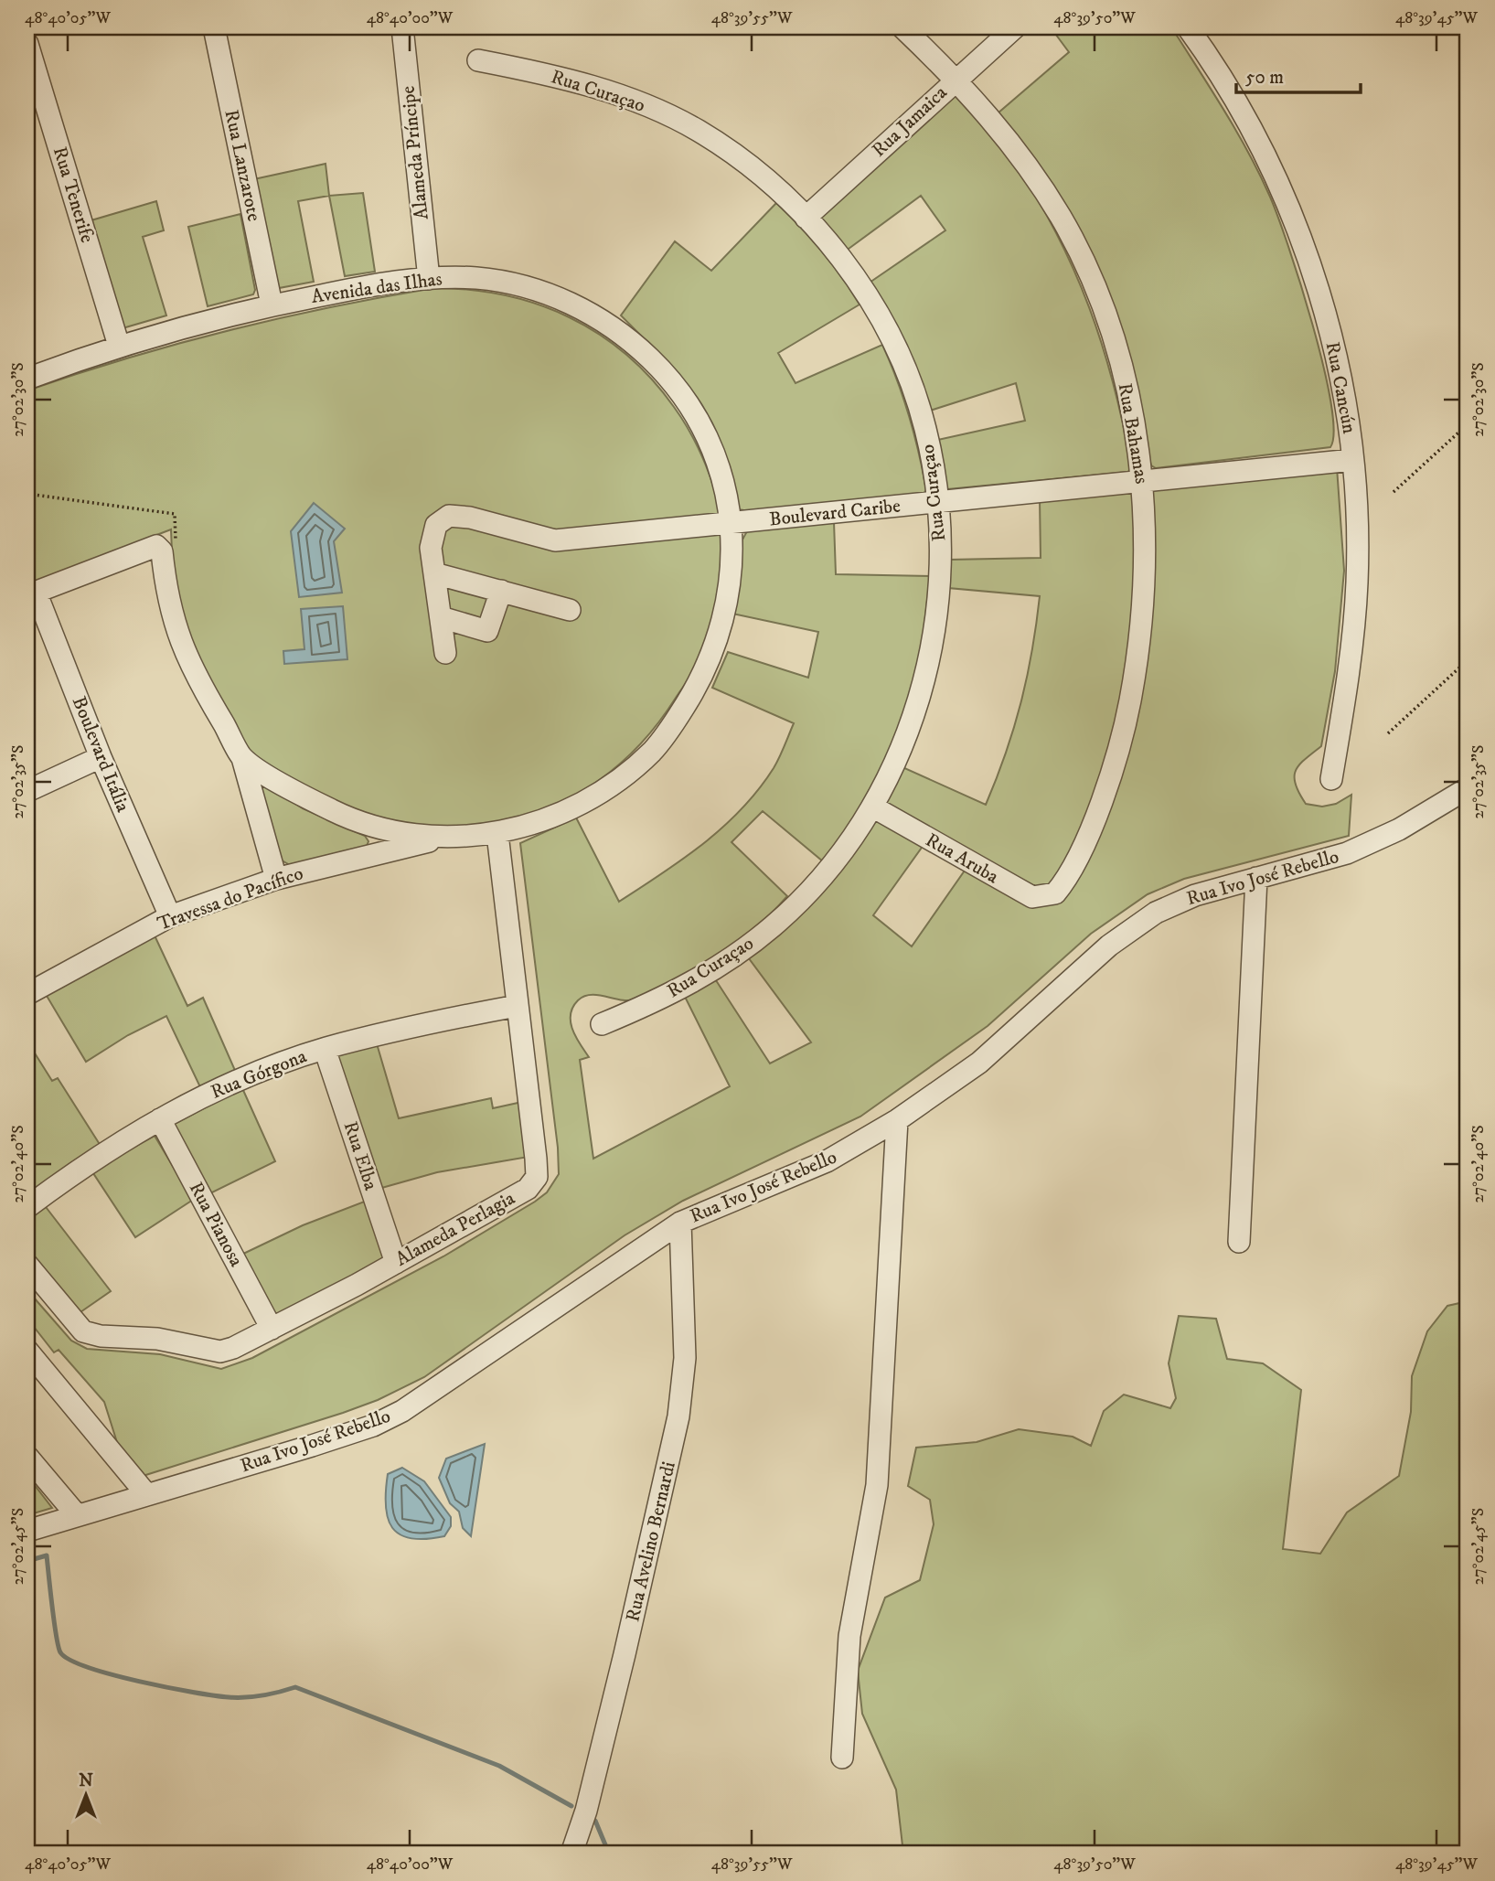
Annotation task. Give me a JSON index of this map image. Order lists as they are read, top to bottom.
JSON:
{
  "streets": {
    "street": [
      "Rua Curaçao",
      "Rua Jamaica",
      "Alameda Príncipe",
      "Rua Lanzarote",
      "Rua Tenerife",
      "Avenida das Ilhas",
      "Rua Cancún",
      "Rua Bahamas",
      "Boulevard Caribe",
      "Boulevard Itália",
      "Rua Aruba",
      "Rua Ivo José Rebello",
      "Travessa do Pacífico",
      "Rua Górgona",
      "Rua Elba",
      "Rua Pianosa",
      "Alameda Perlagia",
      "Rua Avelino Bernardi"
    ]
  },
  "crossings": [
    ["Rua Curaçao", "Rua Jamaica"],
    ["Rua Curaçao", "Boulevard Caribe"],
    ["Rua Curaçao", "Rua Aruba"],
    ["Rua Jamaica", "Rua Bahamas"],
    ["Alameda Príncipe", "Avenida das Ilhas"],
    ["Rua Lanzarote", "Avenida das Ilhas"],
    ["Rua Tenerife", "Avenida das Ilhas"],
    ["Avenida das Ilhas", "Boulevard Caribe"],
    ["Avenida das Ilhas", "Boulevard Itália"],
    ["Avenida das Ilhas", "Travessa do Pacífico"],
    ["Avenida das Ilhas", "Alameda Perlagia"],
    ["Rua Cancún", "Boulevard Caribe"],
    ["Rua Bahamas", "Boulevard Caribe"],
    ["Rua Bahamas", "Rua Aruba"],
    ["Boulevard Itália", "Travessa do Pacífico"],
    ["Rua Ivo José Rebello", "Rua Avelino Bernardi"],
    ["Rua Górgona", "Rua Elba"],
    ["Rua Górgona", "Rua Pianosa"],
    ["Rua Górgona", "Alameda Perlagia"],
    ["Rua Elba", "Alameda Perlagia"],
    ["Rua Pianosa", "Alameda Perlagia"]
  ],
  "scale_bar": "50 m",
  "north": "top",
  "coordinates": [
    "48°40'05\"W",
    "48°40'00\"W",
    "48°39'55\"W",
    "48°39'50\"W",
    "48°39'45\"W",
    "27°02'30\"S",
    "27°02'35\"S",
    "27°02'40\"S",
    "27°02'45\"S"
  ]
}
